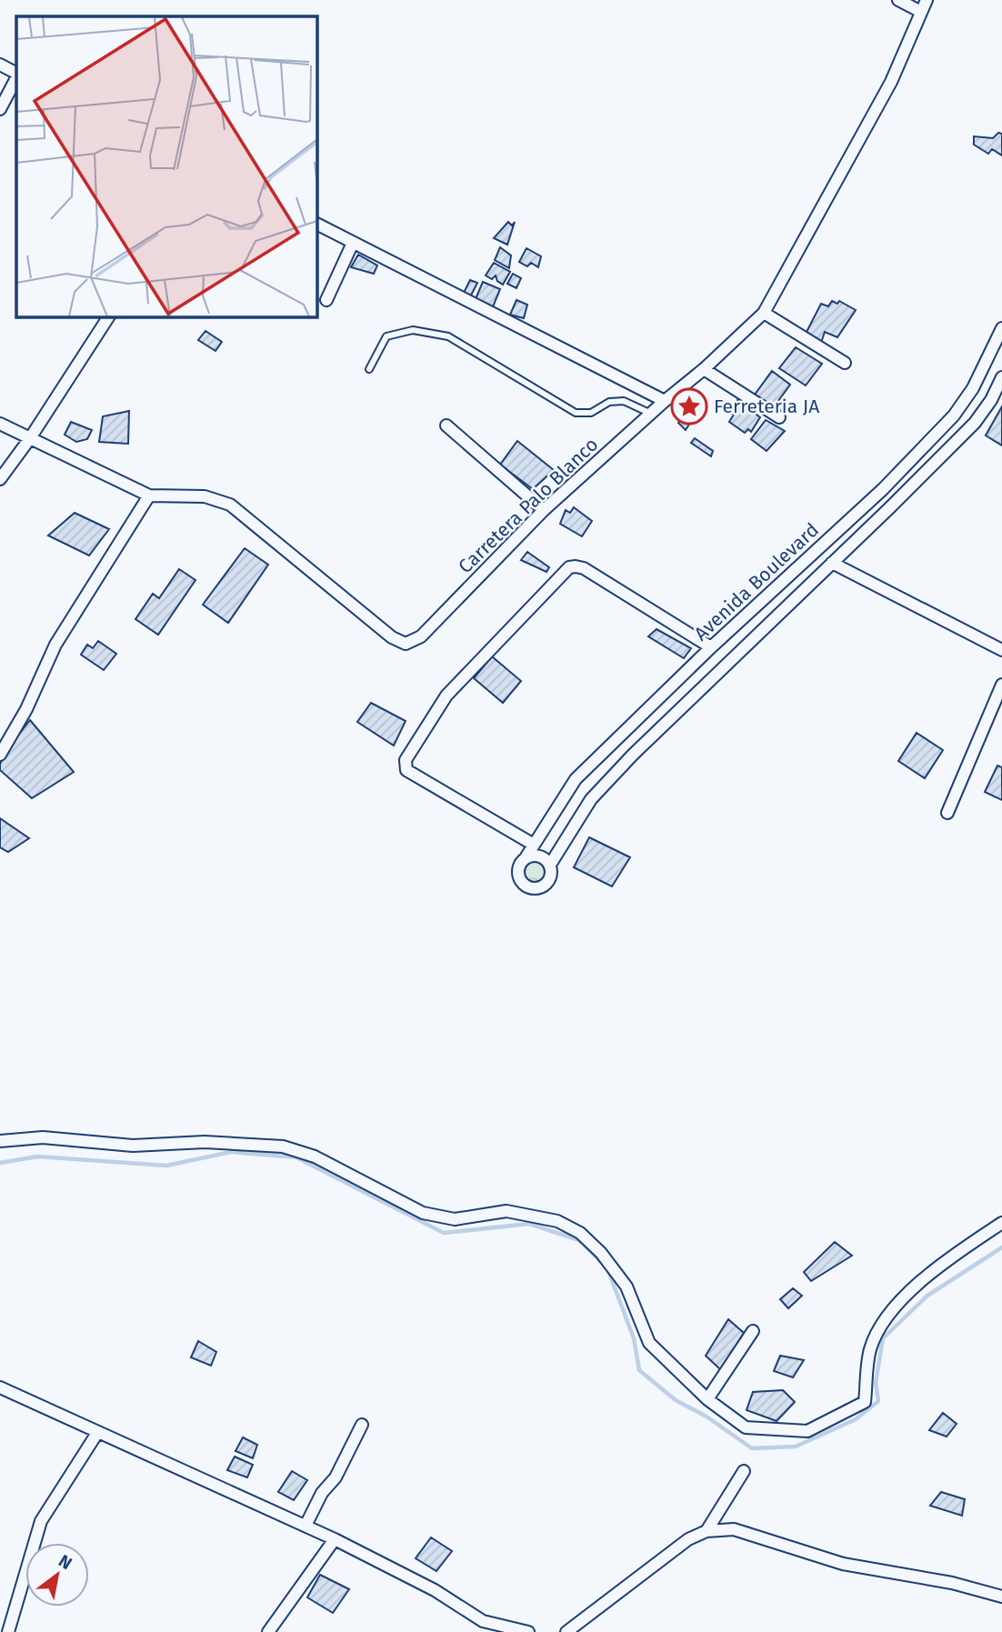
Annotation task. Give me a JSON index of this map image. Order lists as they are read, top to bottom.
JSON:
{
  "streets": {
    "street": ["Carretera Palo Blanco", "Avenida Boulevard"]
  },
  "places": {
    "place": ["Ferreteria JA"]
  },
  "north": "top right"
}
